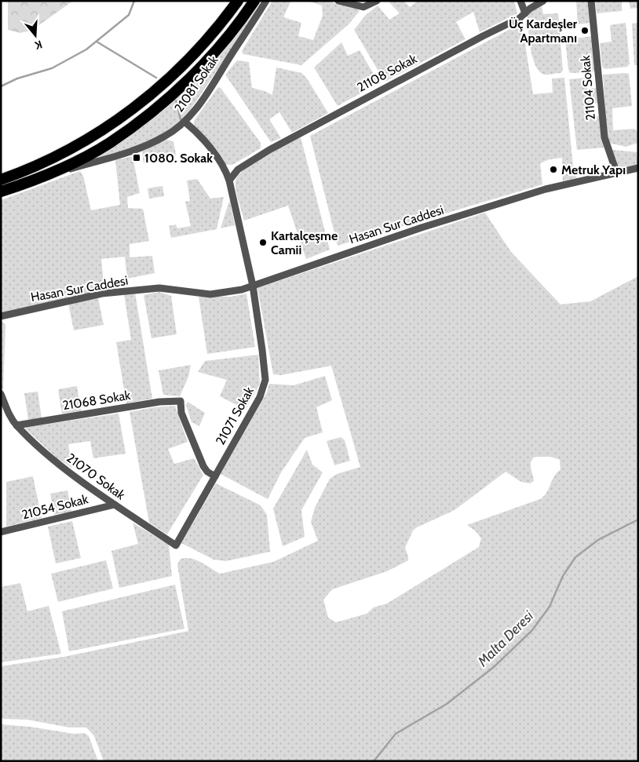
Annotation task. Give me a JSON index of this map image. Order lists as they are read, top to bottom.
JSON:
{
  "streets": {
    "street": [
      "21108 Sokak",
      "21081 Sokak",
      "21104 Sokak",
      "Hasan Sur Caddesi",
      "21068 Sokak",
      "21071 Sokak",
      "21070 Sokak",
      "21054 Sokak"
    ]
  },
  "crossings": [
    ["21108 Sokak", "21071 Sokak"],
    ["21081 Sokak", "21071 Sokak"],
    ["21104 Sokak", "Hasan Sur Caddesi"],
    ["Hasan Sur Caddesi", "21071 Sokak"],
    ["21068 Sokak", "21071 Sokak"],
    ["21068 Sokak", "21070 Sokak"],
    ["21071 Sokak", "21070 Sokak"],
    ["21070 Sokak", "21054 Sokak"]
  ],
  "water": ["Malta Deresi"],
  "places": {
    "other": ["Üç Kardeşler Apartmanı", "Metruk Yapı", "Kartalçeşme Camii"],
    "transit": ["1080. Sokak"]
  },
  "north": "bottom"
}
